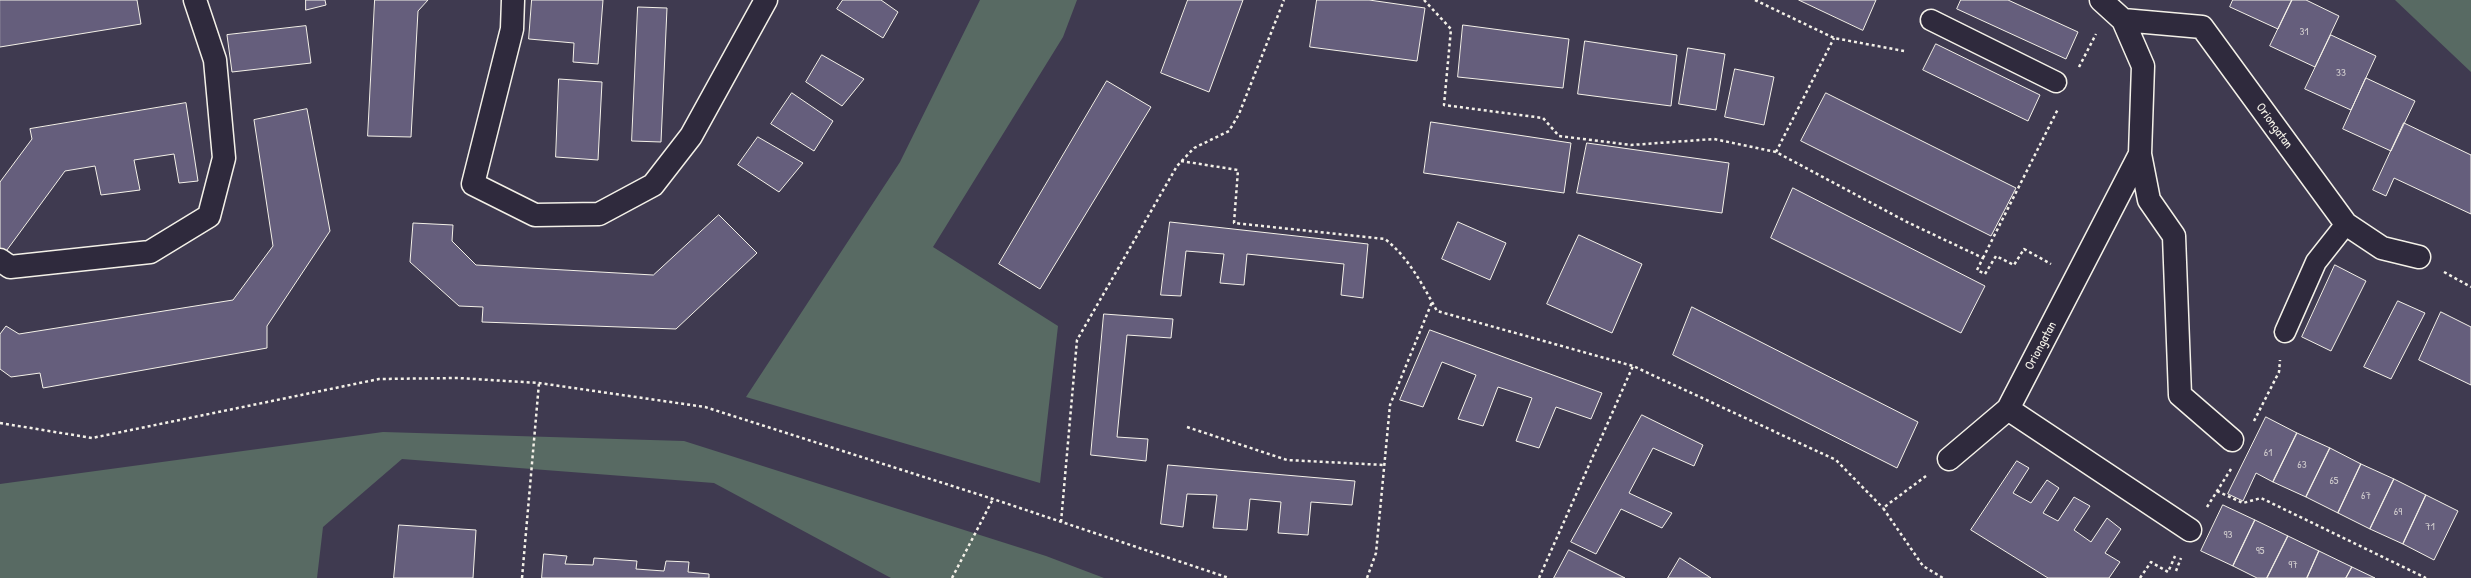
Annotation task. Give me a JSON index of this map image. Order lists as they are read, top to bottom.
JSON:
{
  "streets": {
    "street": ["Oriongatan"]
  },
  "house_numbers": [
    "31",
    "33",
    "61",
    "63",
    "65",
    "67",
    "69",
    "71",
    "93",
    "95",
    "97"
  ]
}
